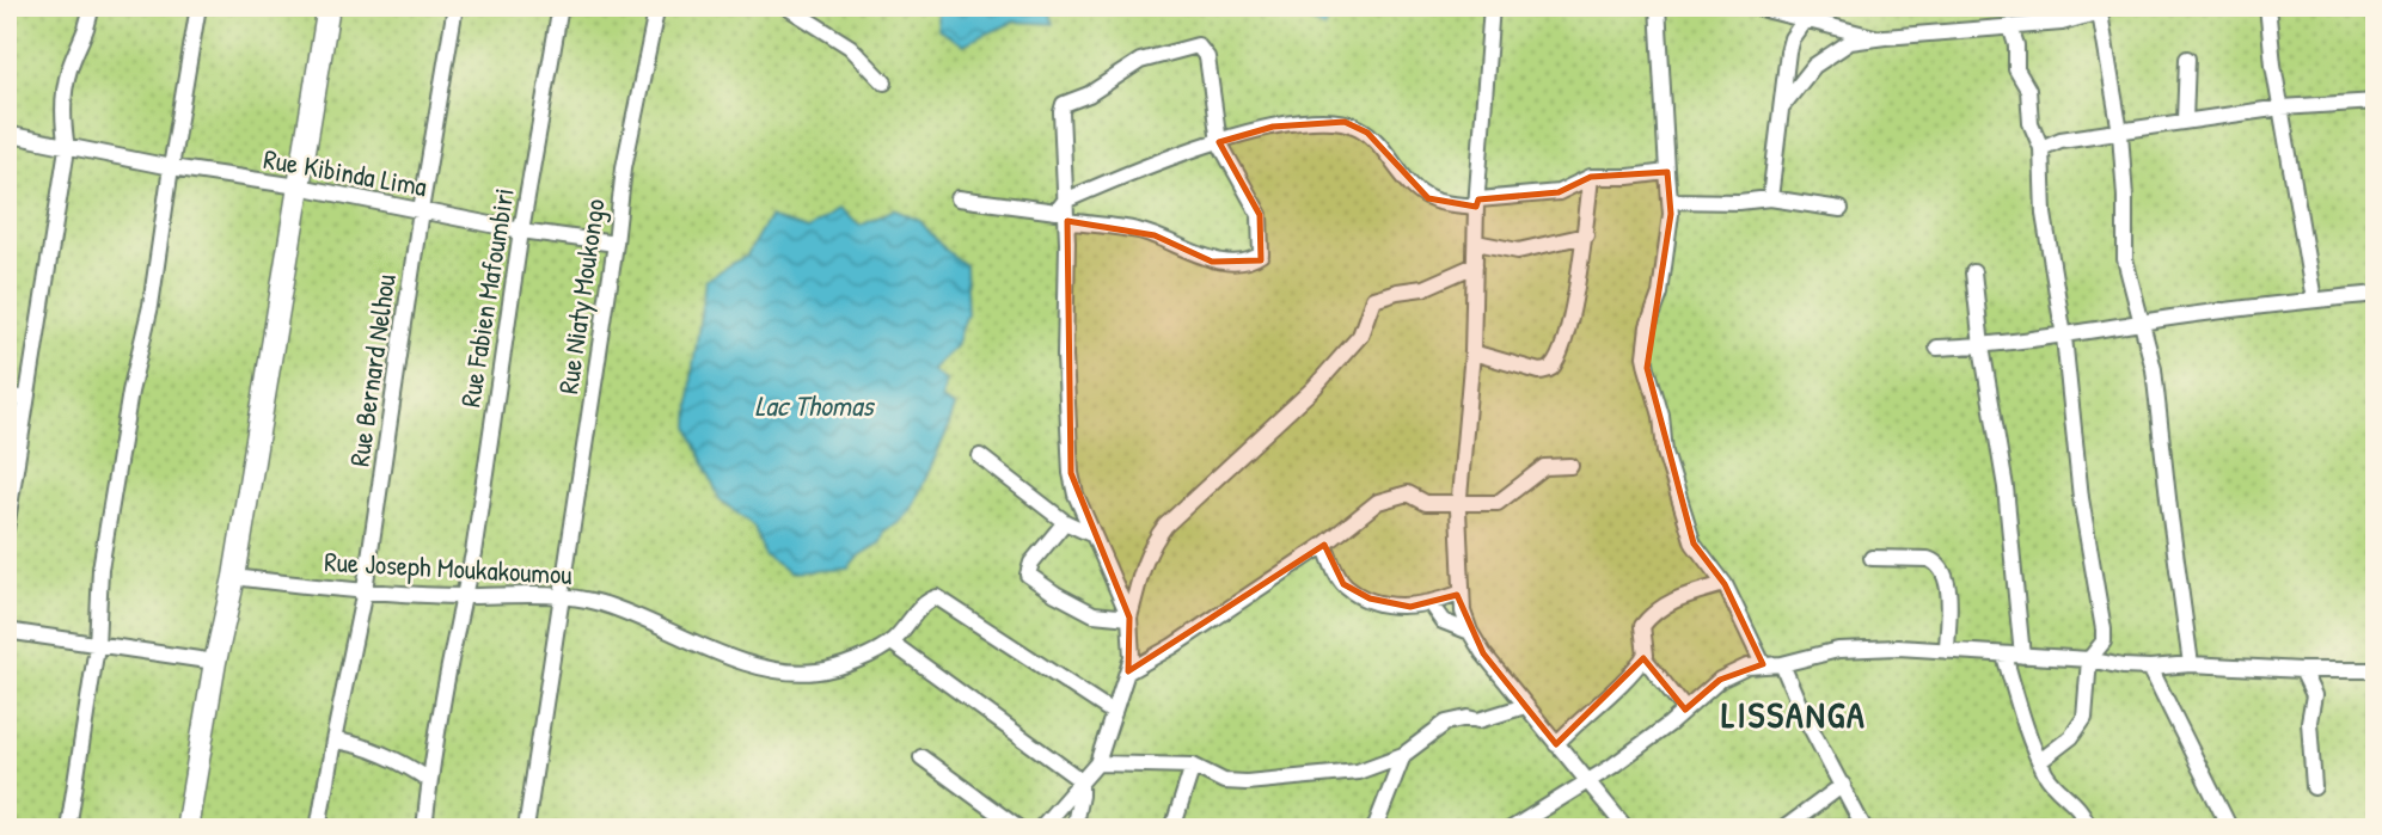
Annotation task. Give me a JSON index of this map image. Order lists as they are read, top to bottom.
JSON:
{
  "streets": {
    "street": [
      "Rue Kibinda Lima",
      "Rue Niaty Moukongo",
      "Rue Fabien Mafoumbiri",
      "Rue Bernard Nelhou",
      "Rue Joseph Moukakoumou"
    ]
  },
  "crossings": [
    ["Rue Kibinda Lima", "Rue Niaty Moukongo"],
    ["Rue Kibinda Lima", "Rue Fabien Mafoumbiri"],
    ["Rue Kibinda Lima", "Rue Bernard Nelhou"],
    ["Rue Niaty Moukongo", "Rue Joseph Moukakoumou"],
    ["Rue Fabien Mafoumbiri", "Rue Joseph Moukakoumou"],
    ["Rue Bernard Nelhou", "Rue Joseph Moukakoumou"]
  ],
  "districts": ["LISSANGA"],
  "water": ["Lac Thomas"]
}
